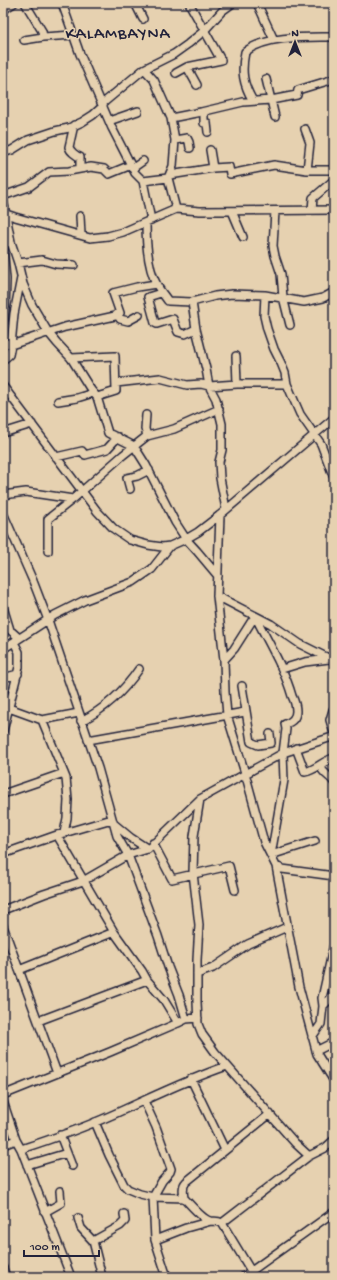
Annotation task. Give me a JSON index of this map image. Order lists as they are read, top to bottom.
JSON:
{
  "districts": ["KALAMBAYNA"],
  "scale_bar": "100 m",
  "north": "top"
}
